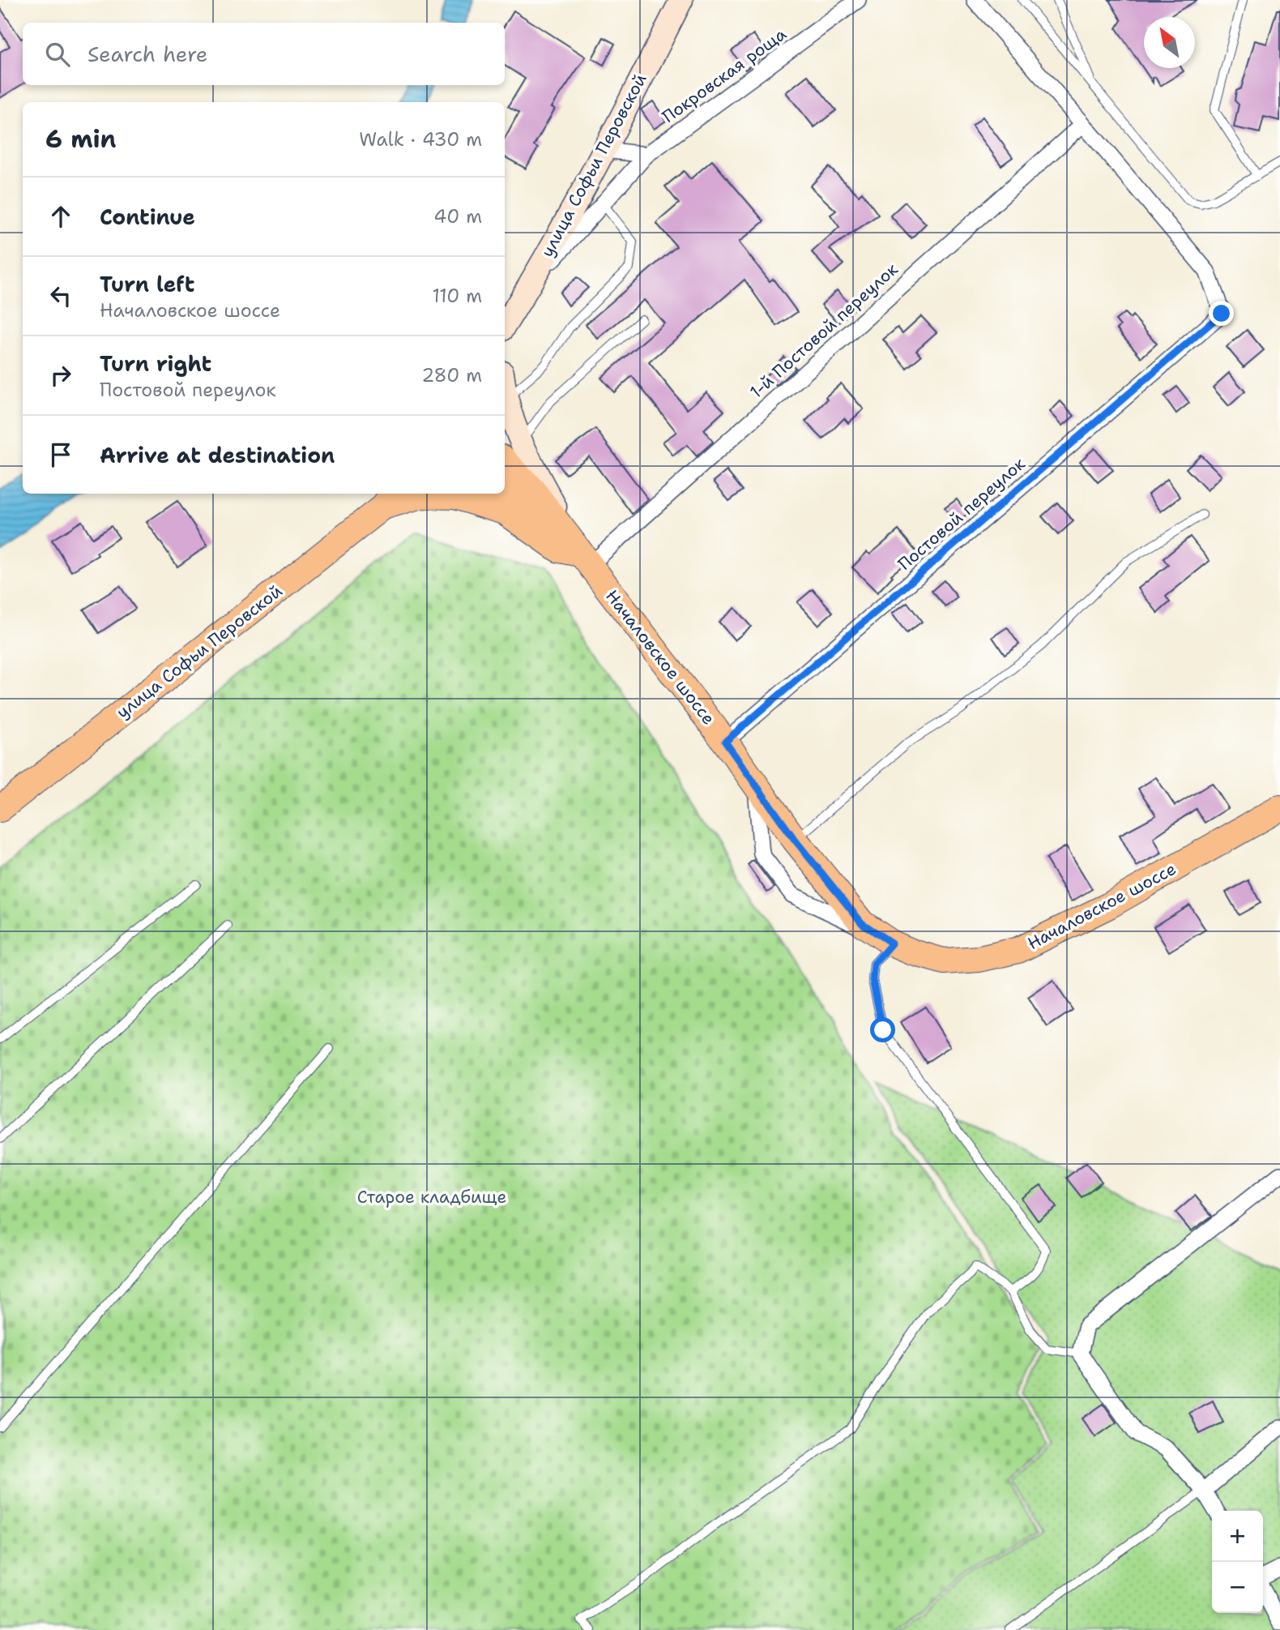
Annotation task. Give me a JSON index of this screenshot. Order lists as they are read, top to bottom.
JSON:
{
  "streets": {
    "main road": ["улица Софьи Перовской", "Началовское шоссе"],
    "street": ["Покровская роща", "1-й Постовой переулок", "Постовой переулок"]
  },
  "crossings": [
    ["Покровская роща", "улица Софьи Перовской"],
    ["1-й Постовой переулок", "Постовой переулок"],
    ["1-й Постовой переулок", "Началовское шоссе"],
    ["Постовой переулок", "Началовское шоссе"]
  ],
  "parks": ["Старое кладбище"],
  "north": "top left",
  "page": {
    "search": "Search here",
    "heading": ["6 min", "Walk · 430 m"],
    "list": [
      ["Continue", "40 m"],
      ["Turn left", "Началовское шоссе", "110 m"],
      ["Turn right", "Постовой переулок", "280 m"],
      "Arrive at destination"
    ],
    "map_buttons": ["+", "−"]
  }
}
